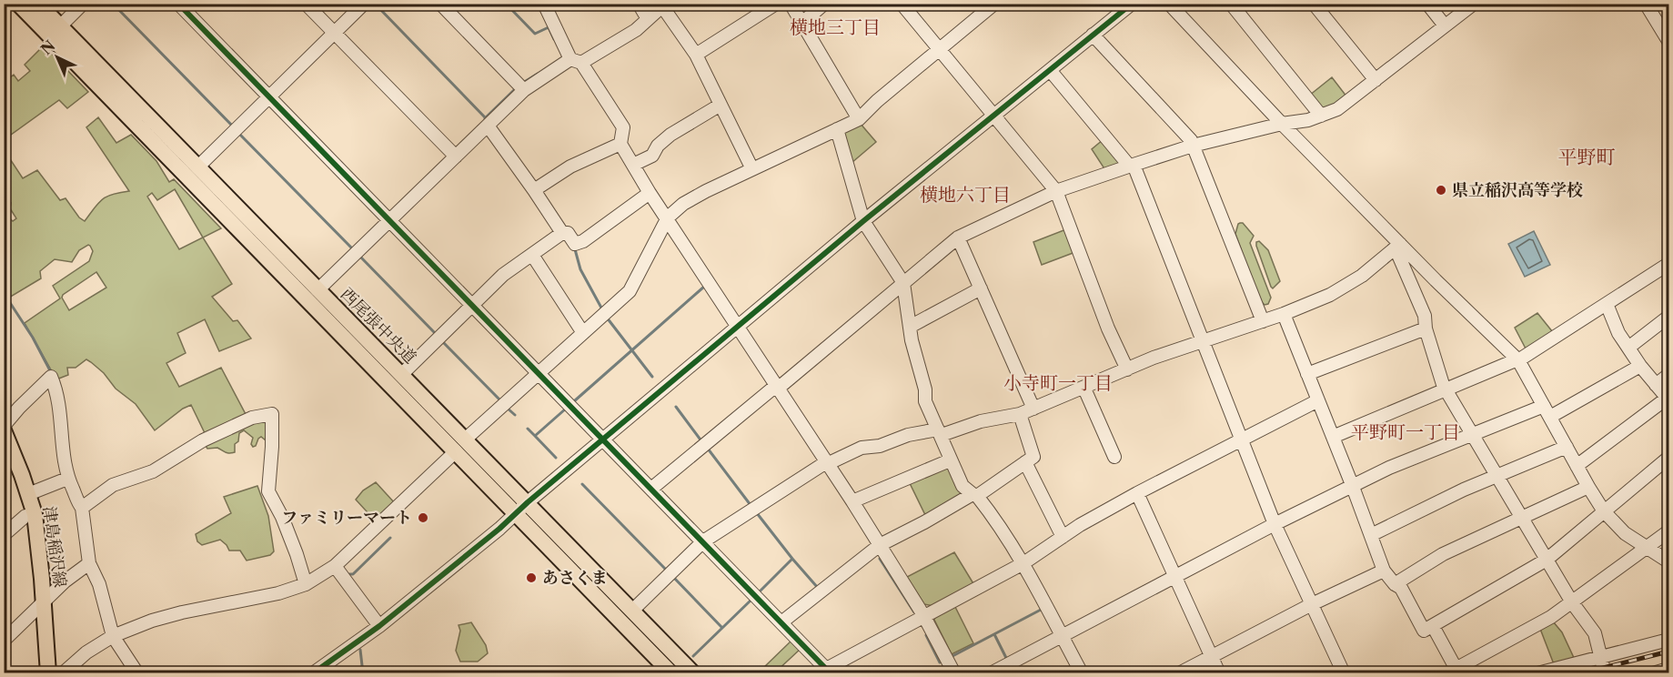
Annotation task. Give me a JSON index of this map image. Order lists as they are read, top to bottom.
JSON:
{
  "streets": {
    "main road": ["西尾張中央道", "津島稲沢線"]
  },
  "districts": [
    "横地三丁目",
    "平野町",
    "横地六丁目",
    "小寺町一丁目",
    "平野町一丁目"
  ],
  "places": ["県立稲沢高等学校", "ファミリーマート", "あさくま"],
  "north": "top left"
}
